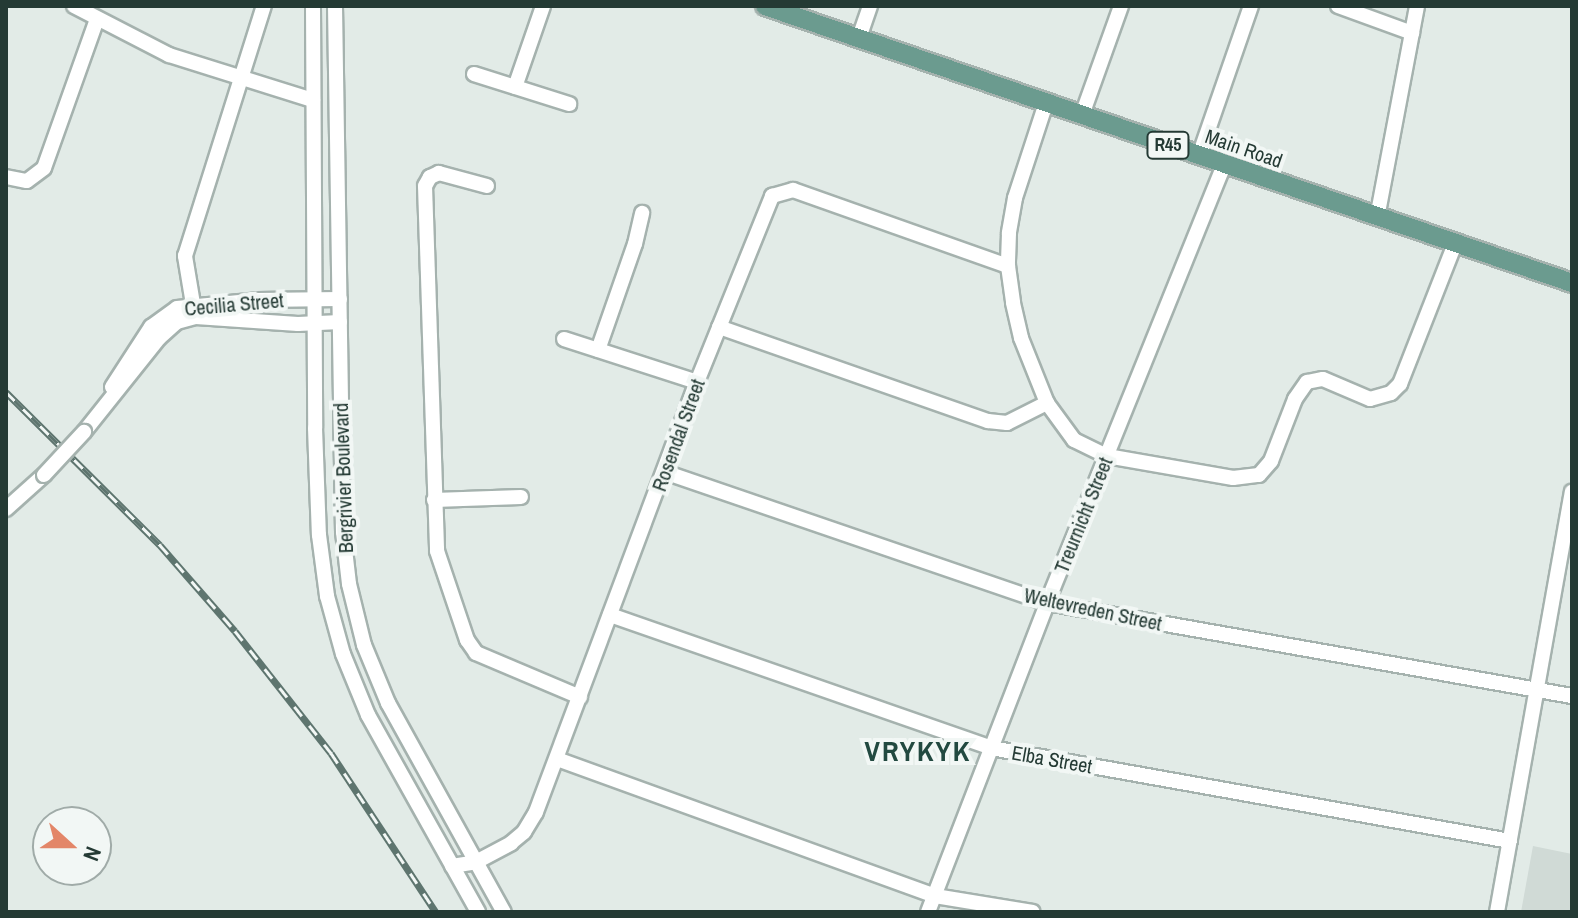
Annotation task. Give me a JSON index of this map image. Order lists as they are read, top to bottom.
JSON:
{
  "streets": {
    "main road": ["R45", "Main Road"],
    "street": [
      "Cecilia Street",
      "Rosendal Street",
      "Bergrivier Boulevard",
      "Treurnicht Street",
      "Weltevreden Street",
      "Elba Street"
    ]
  },
  "crossings": [
    ["Main Road", "Treurnicht Street"],
    ["Cecilia Street", "Bergrivier Boulevard"],
    ["Rosendal Street", "Bergrivier Boulevard"],
    ["Rosendal Street", "Weltevreden Street"],
    ["Rosendal Street", "Elba Street"],
    ["Treurnicht Street", "Weltevreden Street"],
    ["Treurnicht Street", "Elba Street"]
  ],
  "districts": ["VRYKYK"],
  "north": "right"
}
